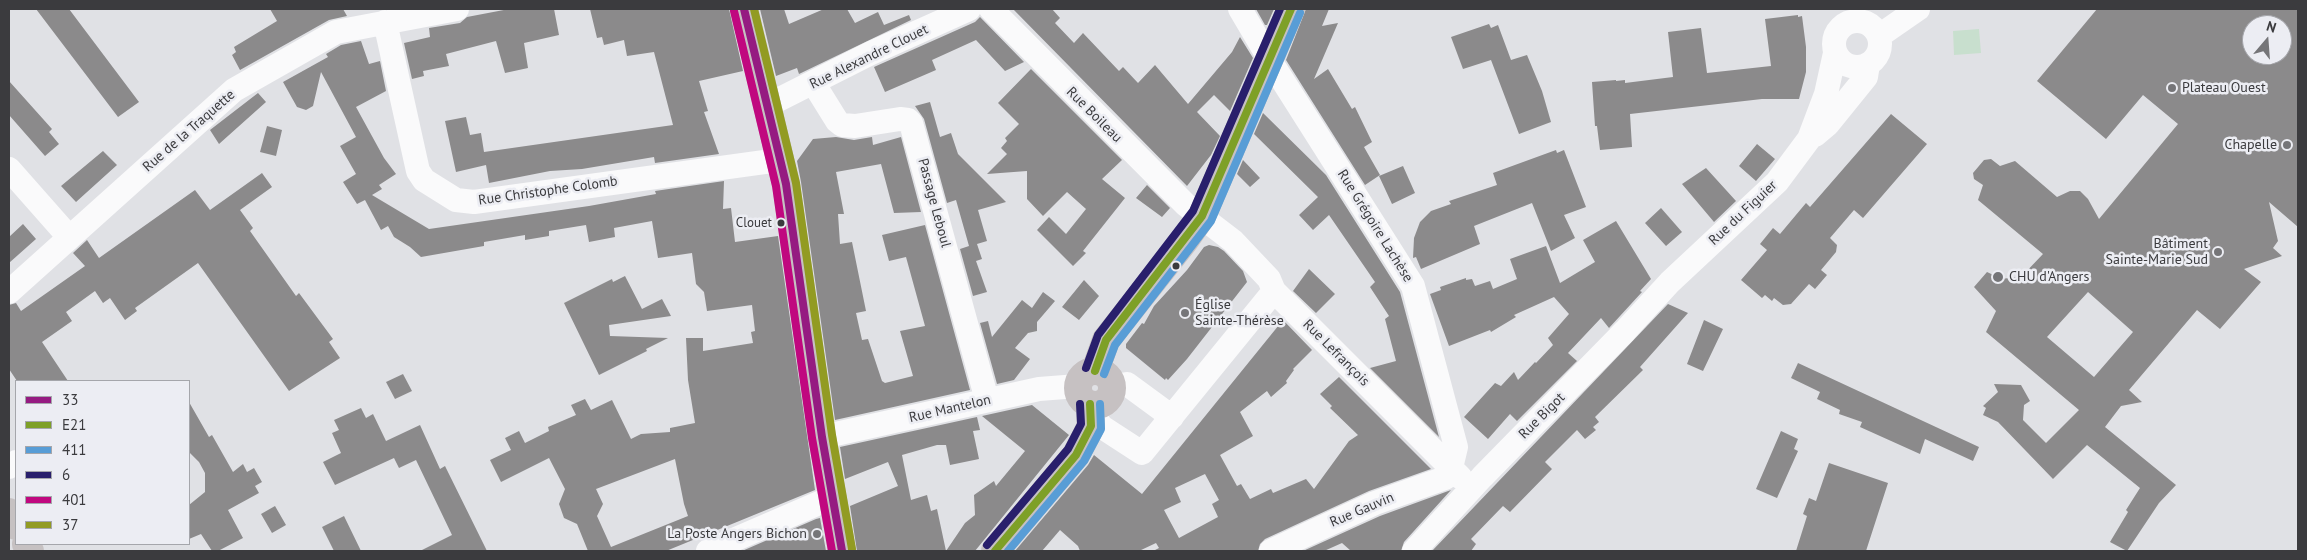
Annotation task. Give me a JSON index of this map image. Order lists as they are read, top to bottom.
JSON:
{
  "streets": {
    "street": [
      "Rue Alexandre Clouet",
      "Rue Boileau",
      "Rue de la Traquette",
      "Rue Christophe Colomb",
      "Passage Leboul",
      "Rue du Figuier",
      "Rue Grégoire Lachèse",
      "Rue Lefrançois",
      "Rue Mantelon",
      "Rue Bigot",
      "Rue Gauvin"
    ]
  },
  "crossings": [
    ["Rue Alexandre Clouet", "Passage Leboul"],
    ["Rue Boileau", "Rue Lefrançois"],
    ["Rue de la Traquette", "Rue Christophe Colomb"],
    ["Passage Leboul", "Rue Mantelon"],
    ["Rue du Figuier", "Rue Bigot"],
    ["Rue Grégoire Lachèse", "Rue Lefrançois"],
    ["Rue Grégoire Lachèse", "Rue Gauvin"],
    ["Rue Lefrançois", "Rue Gauvin"]
  ],
  "places": [
    "Plateau Ouest",
    "Chapelle",
    "Clouet",
    "Bâtiment Sainte-Marie Sud",
    "CHU d'Angers",
    "Église Sainte-Thérèse",
    "La Poste Angers Bichon"
  ],
  "lines": [
    "transit line 33",
    "transit line E21",
    "transit line 6",
    "transit line 37",
    "transit line 401",
    "transit line 411"
  ],
  "legend": [
    "33",
    "E21",
    "411",
    "6",
    "401",
    "37"
  ],
  "north": "top"
}
